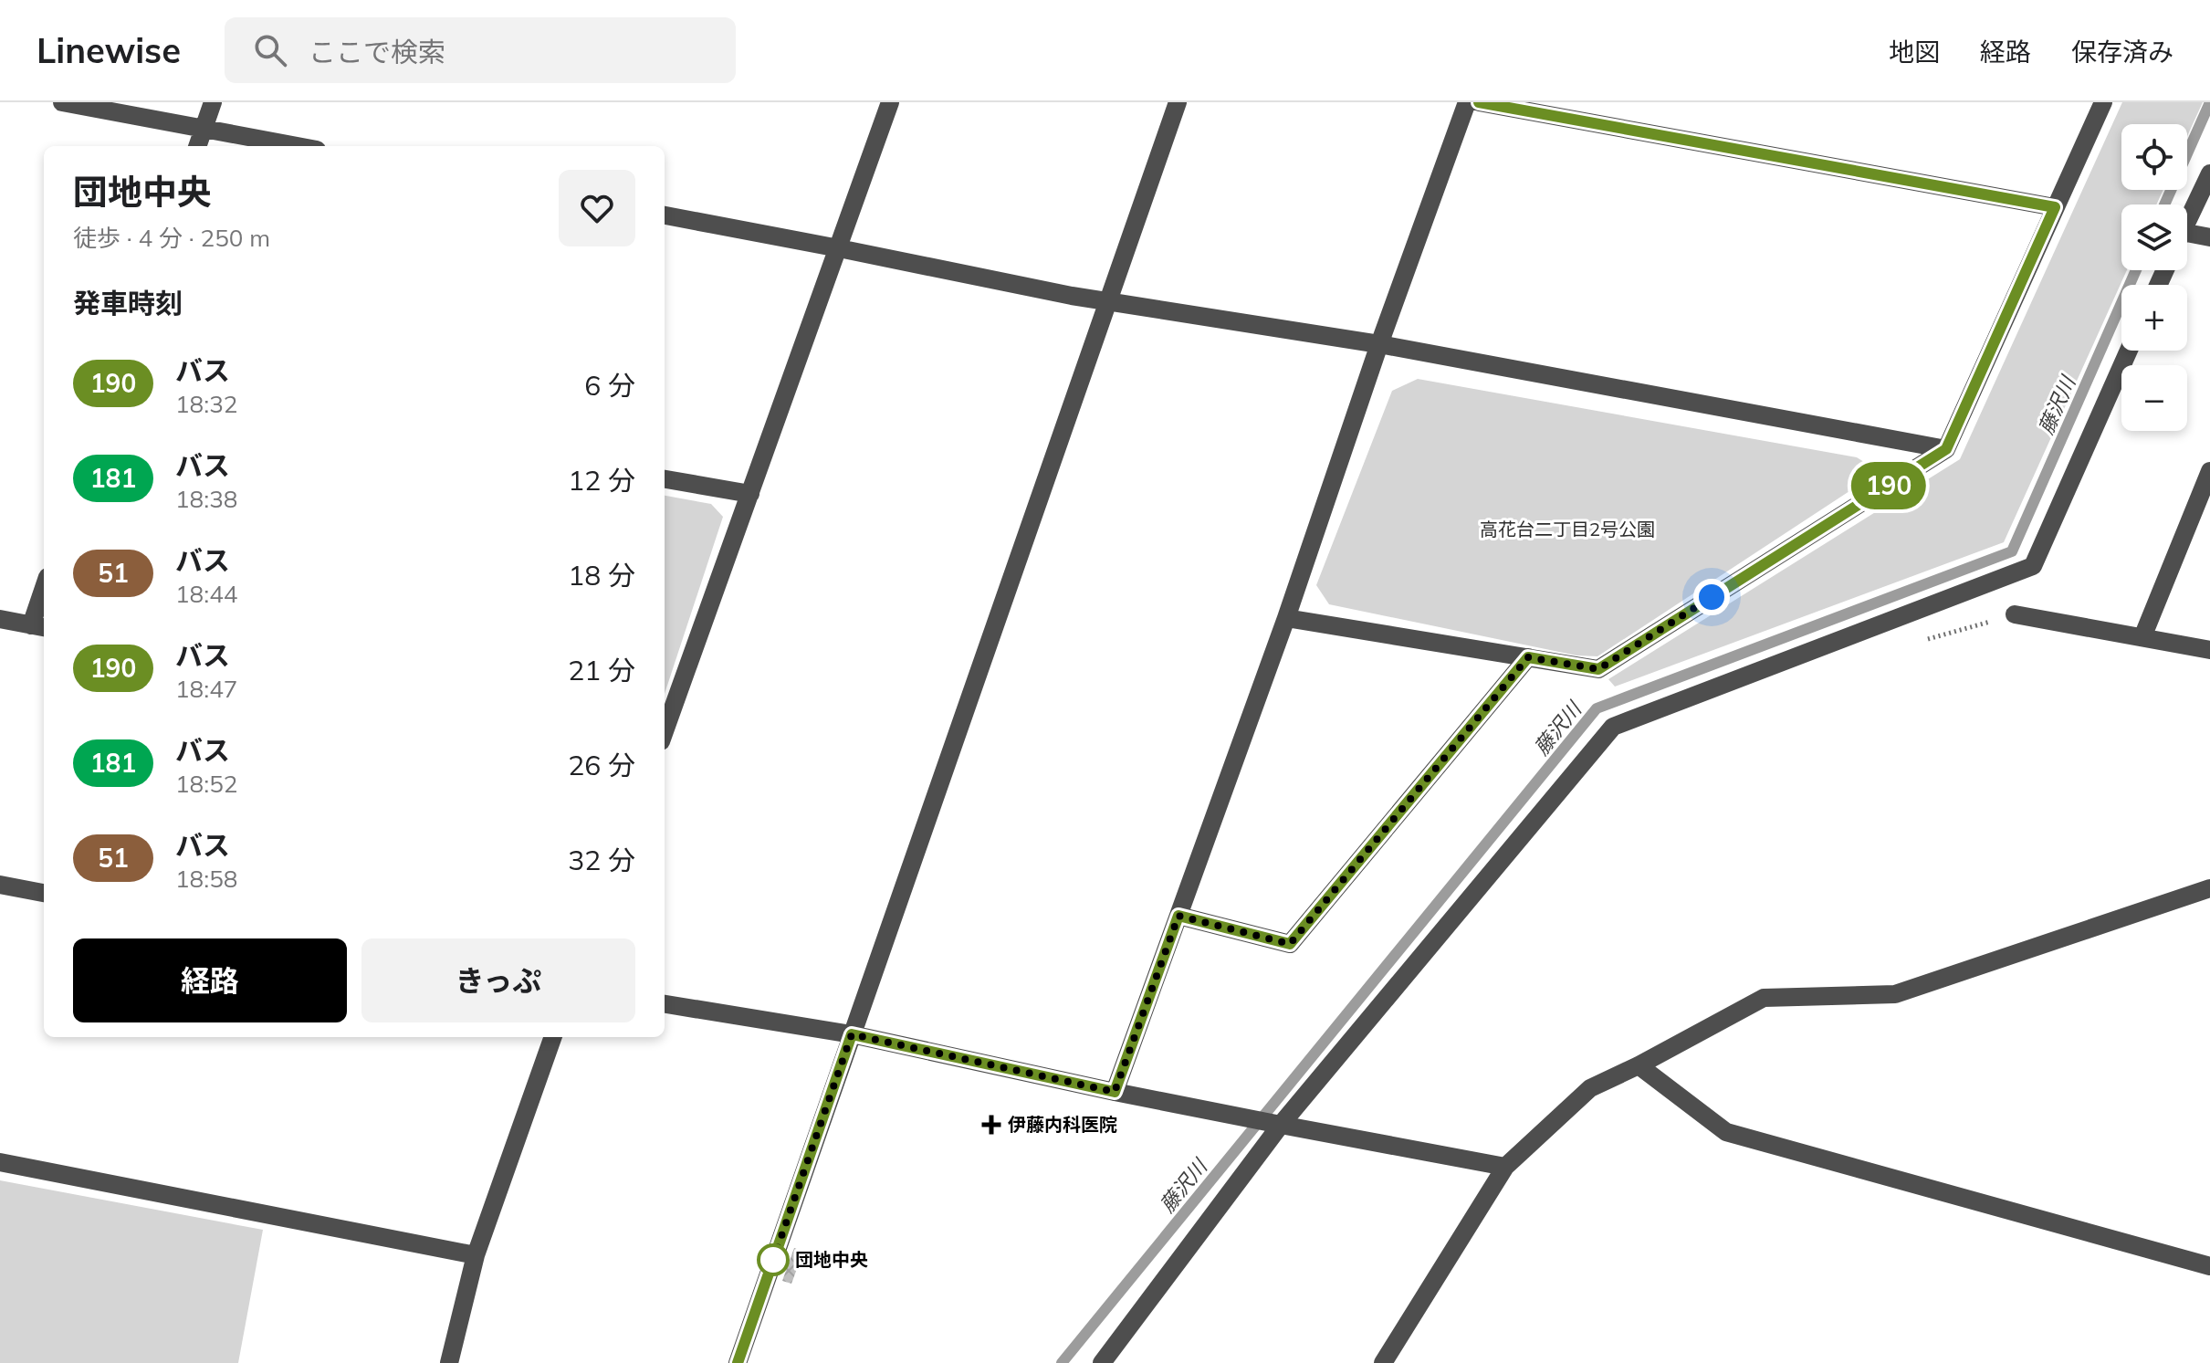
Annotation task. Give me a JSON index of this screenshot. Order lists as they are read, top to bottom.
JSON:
{
  "water": ["藤沢川"],
  "parks": ["高花台二丁目2号公園"],
  "places": {
    "health": ["伊藤内科医院"],
    "other": ["団地中央"]
  },
  "lines": ["bus line 190"],
  "page": {
    "header": "Linewise",
    "search": "ここで検索",
    "nav": ["地図", "経路", "保存済み"],
    "on_map": "190",
    "map_buttons": ["+", "−"],
    "heading": [
      ["団地中央", "徒歩 · 4 分 · 250 m"],
      "発車時刻"
    ],
    "list": [
      {
        "mark": "190",
        "name": "バス",
        "note": "18:32",
        "value": "6 分"
      },
      {
        "mark": "181",
        "name": "バス",
        "note": "18:38",
        "value": "12 分"
      },
      {
        "mark": "51",
        "name": "バス",
        "note": "18:44",
        "value": "18 分"
      },
      {
        "mark": "190",
        "name": "バス",
        "note": "18:47",
        "value": "21 分"
      },
      {
        "mark": "181",
        "name": "バス",
        "note": "18:52",
        "value": "26 分"
      },
      {
        "mark": "51",
        "name": "バス",
        "note": "18:58",
        "value": "32 分"
      }
    ],
    "buttons": ["経路", "きっぷ"]
  }
}
